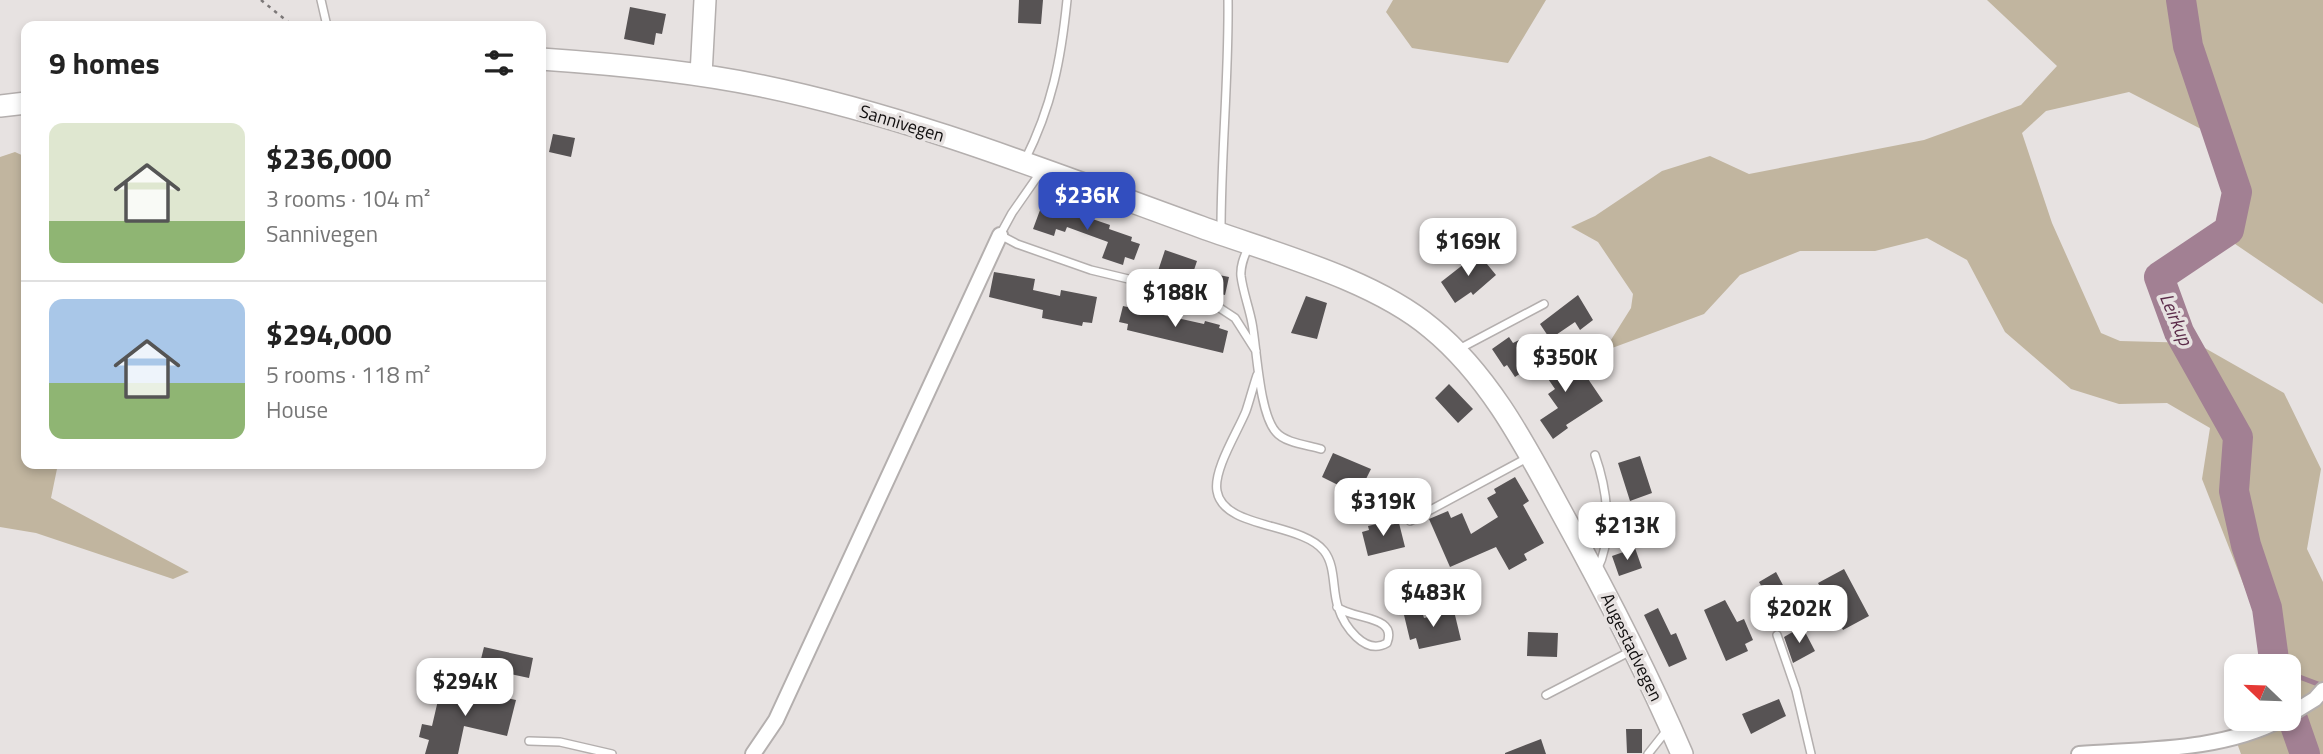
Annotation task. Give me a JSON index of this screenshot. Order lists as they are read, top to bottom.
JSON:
{
  "streets": {
    "main road": ["Sannivegen", "Augestadvegen"]
  },
  "crossings": [
    ["Sannivegen", "Augestadvegen"]
  ],
  "water": ["Leirkup"],
  "north": "top left",
  "page": {
    "heading": "9 homes",
    "list": [
      {
        "name": "$236,000",
        "note": "3 rooms · 104 m² · Sannivegen"
      },
      {
        "name": "$294,000",
        "note": "5 rooms · 118 m² · House"
      }
    ],
    "price": [
      "$236K",
      "$169K",
      "$188K",
      "$350K",
      "$319K",
      "$213K",
      "$483K",
      "$202K",
      "$294K"
    ]
  }
}
